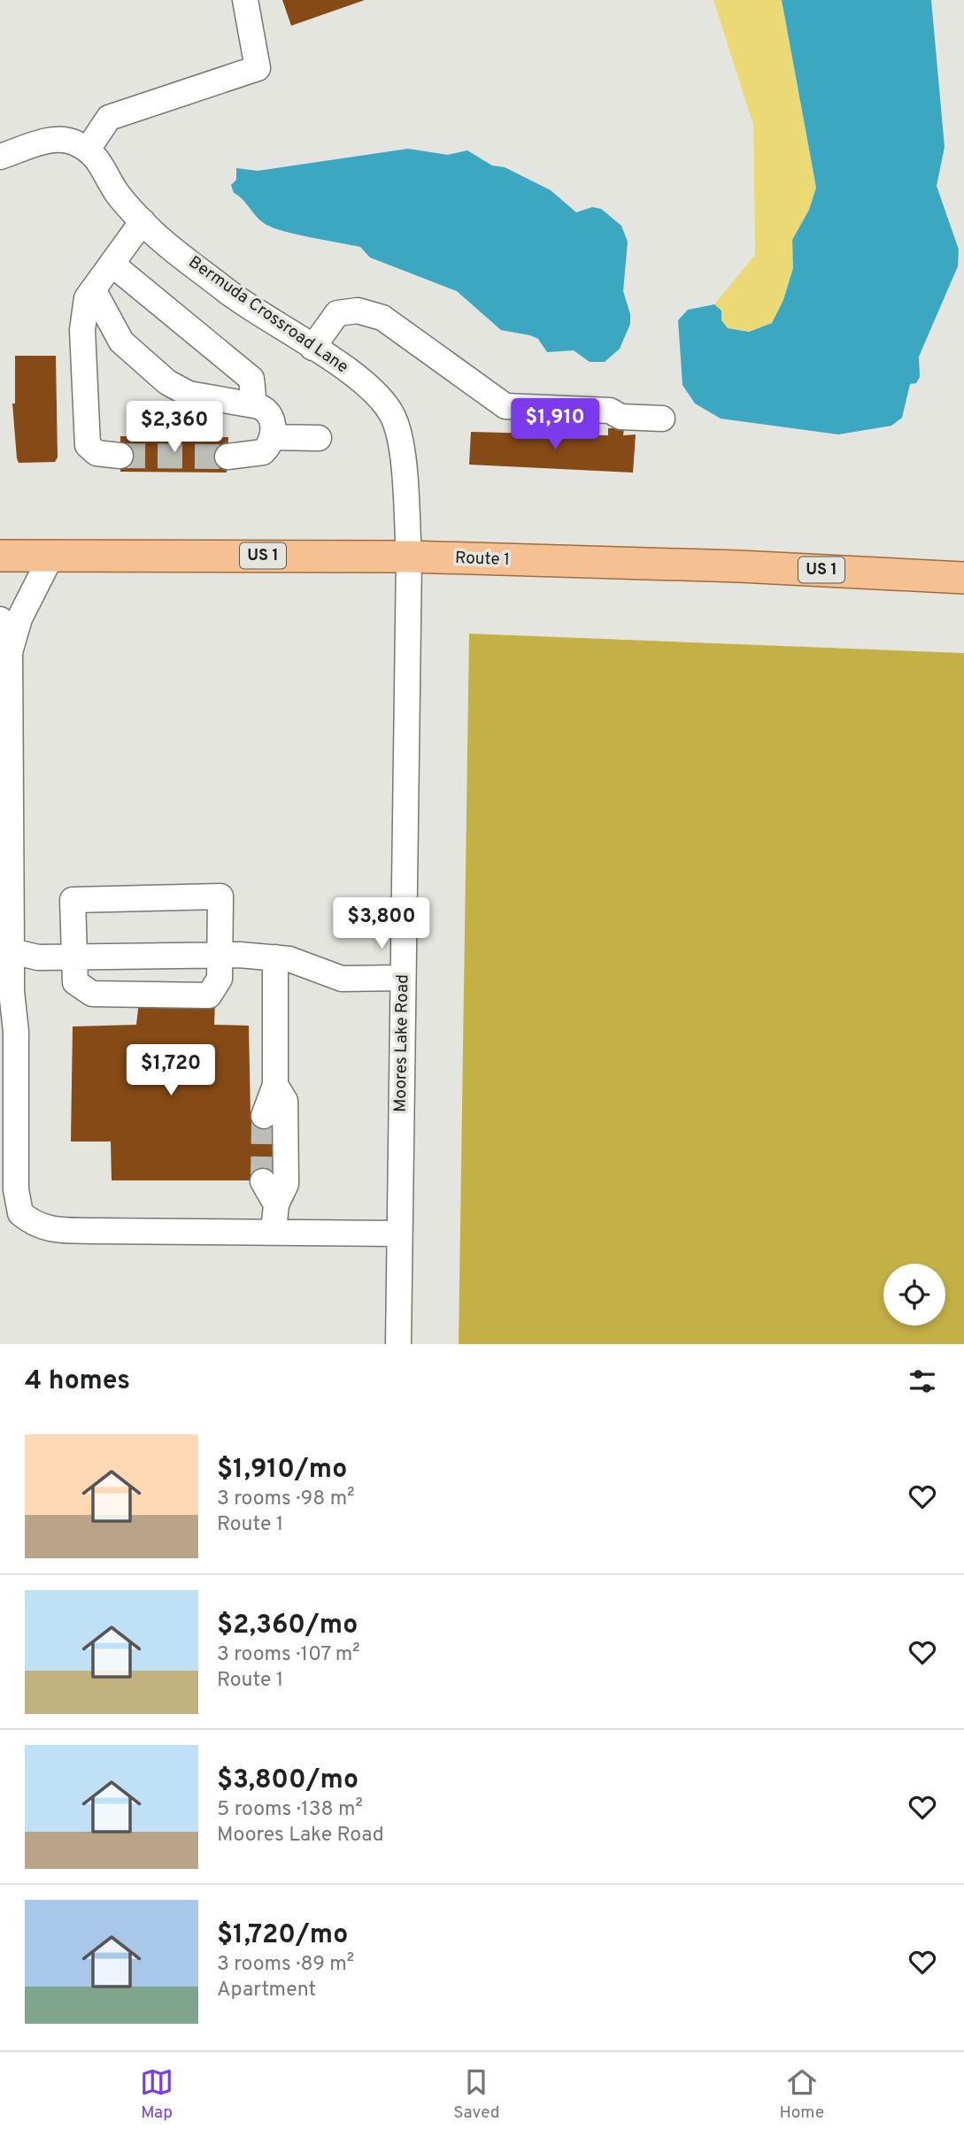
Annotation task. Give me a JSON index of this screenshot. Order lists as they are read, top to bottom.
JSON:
{
  "streets": {
    "main road": ["US 1", "Route 1"],
    "street": ["Bermuda Crossroad Lane", "Moores Lake Road"]
  },
  "crossings": [
    ["Bermuda Crossroad Lane", "Route 1"],
    ["Bermuda Crossroad Lane", "Moores Lake Road"],
    ["Route 1", "Moores Lake Road"]
  ],
  "page": {
    "price": [
      "$1,910",
      "$2,360",
      "$3,800",
      "$1,720"
    ],
    "heading": "4 homes",
    "list": [
      {
        "name": "$1,910/mo",
        "note": "3 rooms · 98 m² · Route 1"
      },
      {
        "name": "$2,360/mo",
        "note": "3 rooms · 107 m² · Route 1"
      },
      {
        "name": "$3,800/mo",
        "note": "5 rooms · 138 m² · Moores Lake Road"
      },
      {
        "name": "$1,720/mo",
        "note": "3 rooms · 89 m² · Apartment"
      }
    ],
    "tabs": ["Map", "Saved", "Home"]
  }
}
